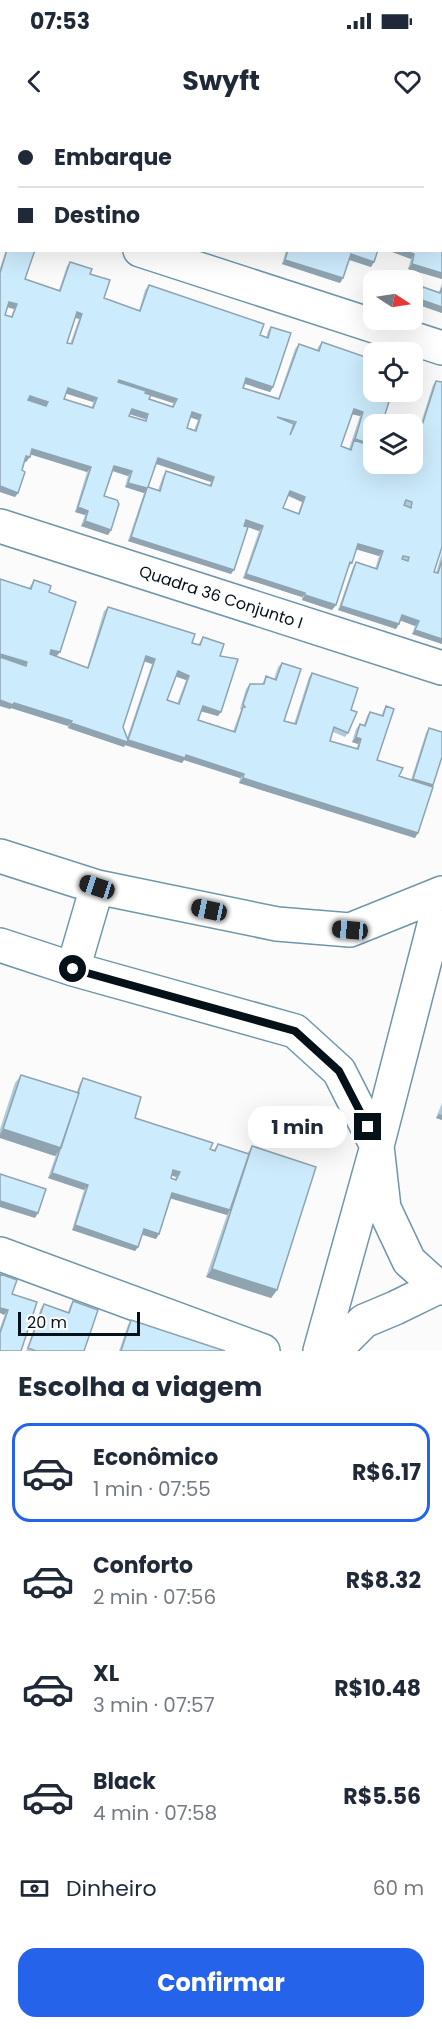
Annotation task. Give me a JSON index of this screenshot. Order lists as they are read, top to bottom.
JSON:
{
  "streets": {
    "street": ["Quadra 36 Conjunto I"]
  },
  "scale_bar": "20 m",
  "north": "right",
  "page": {
    "status": "07:53",
    "header": "Swyft",
    "banner": ["Embarque", "Destino"],
    "bubble": "1 min",
    "scale": "20 m",
    "heading": "Escolha a viagem",
    "list": [
      {
        "name": "Econômico",
        "note": "1 min · 07:55",
        "value": "R$6.17"
      },
      {
        "name": "Conforto",
        "note": "2 min · 07:56",
        "value": "R$8.32"
      },
      {
        "name": "XL",
        "note": "3 min · 07:57",
        "value": "R$10.48"
      },
      {
        "name": "Black",
        "note": "4 min · 07:58",
        "value": "R$5.56"
      }
    ],
    "pay": ["Dinheiro", "60 m"],
    "buttons": "Confirmar"
  }
}
